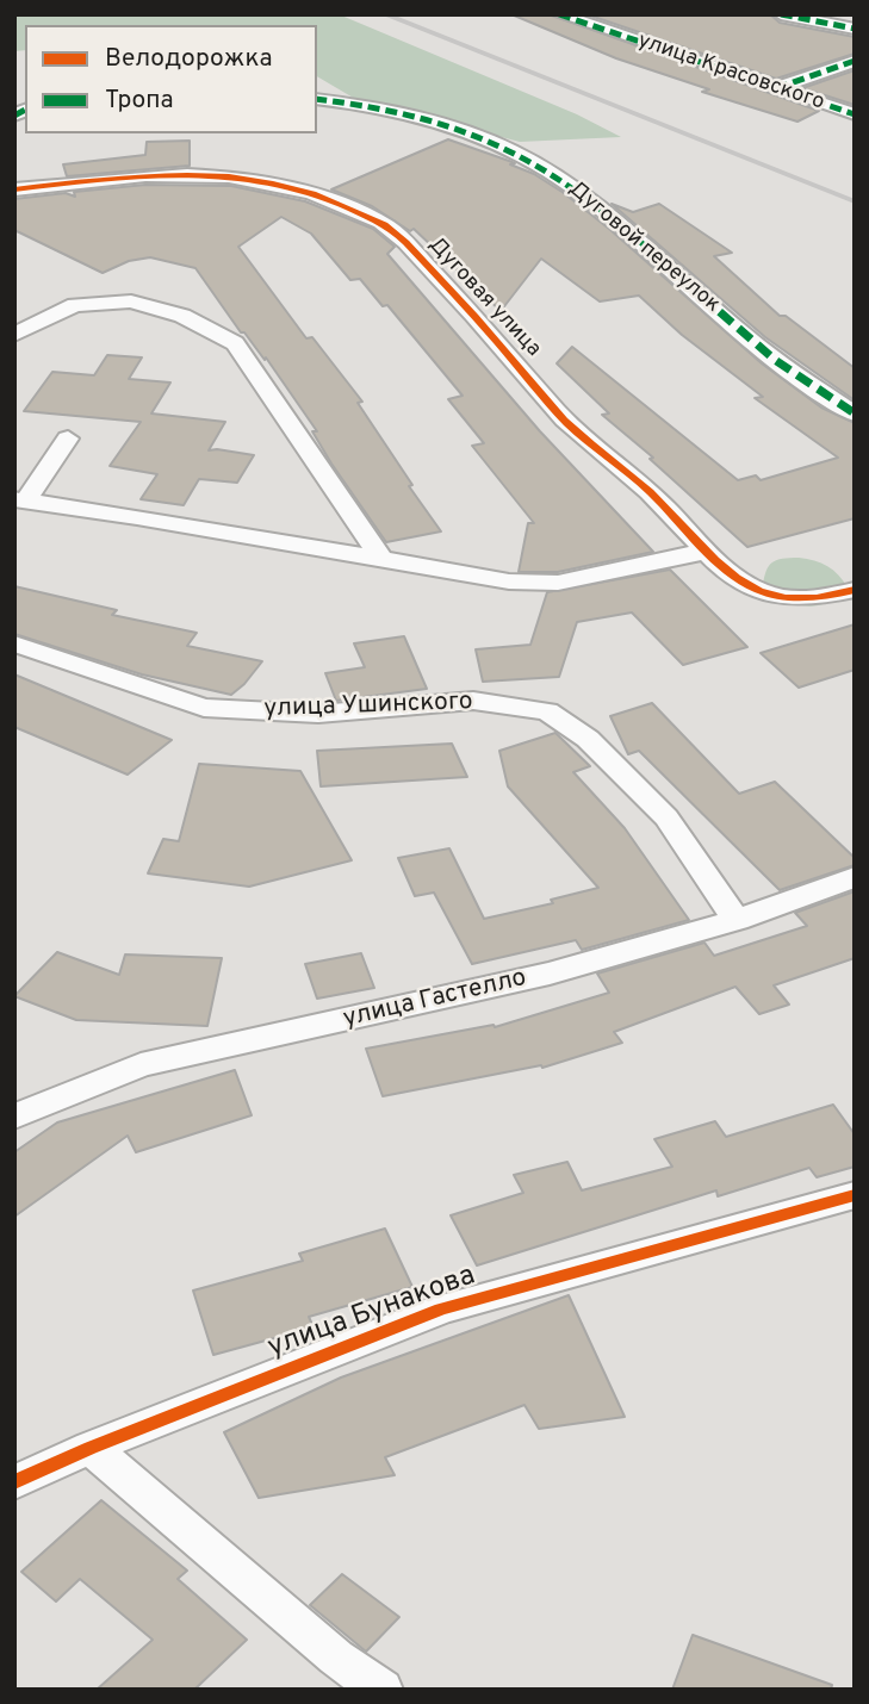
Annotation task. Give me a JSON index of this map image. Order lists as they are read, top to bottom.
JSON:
{
  "streets": {
    "street": [
      "улица Красовского",
      "Дуговой переулок",
      "Дуговая улица",
      "улица Ушинского",
      "улица Гастелло",
      "улица Бунакова"
    ]
  },
  "crossings": [
    ["улица Ушинского", "улица Гастелло"]
  ],
  "legend": ["Велодорожка", "Тропа"]
}
